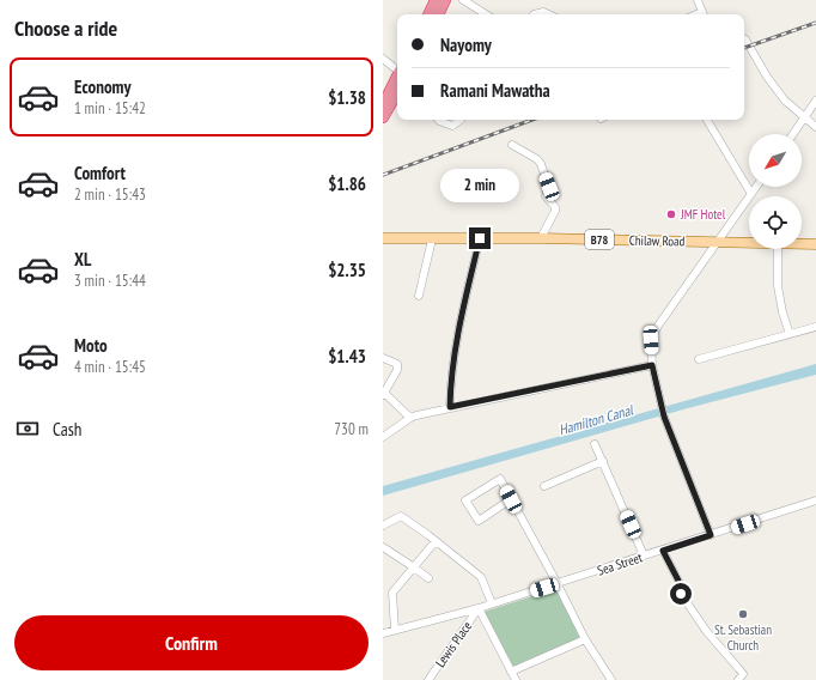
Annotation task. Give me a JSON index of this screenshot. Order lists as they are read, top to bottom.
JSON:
{
  "streets": {
    "main road": ["B78", "Chilaw Road"],
    "street": ["Sea Street", "Lewis Place"]
  },
  "crossings": [
    ["Sea Street", "Lewis Place"]
  ],
  "water": ["Hamilton Canal"],
  "places": ["JMF Hotel", "St. Sebastian Church"],
  "north": "bottom left",
  "page": {
    "heading": "Choose a ride",
    "banner": ["Nayomy", "Ramani Mawatha"],
    "list": [
      {
        "name": "Economy",
        "note": "1 min · 15:42",
        "value": "$1.38"
      },
      {
        "name": "Comfort",
        "note": "2 min · 15:43",
        "value": "$1.86"
      },
      {
        "name": "XL",
        "note": "3 min · 15:44",
        "value": "$2.35"
      },
      {
        "name": "Moto",
        "note": "4 min · 15:45",
        "value": "$1.43"
      }
    ],
    "bubble": "2 min",
    "pay": ["Cash", "730 m"],
    "buttons": "Confirm"
  }
}
